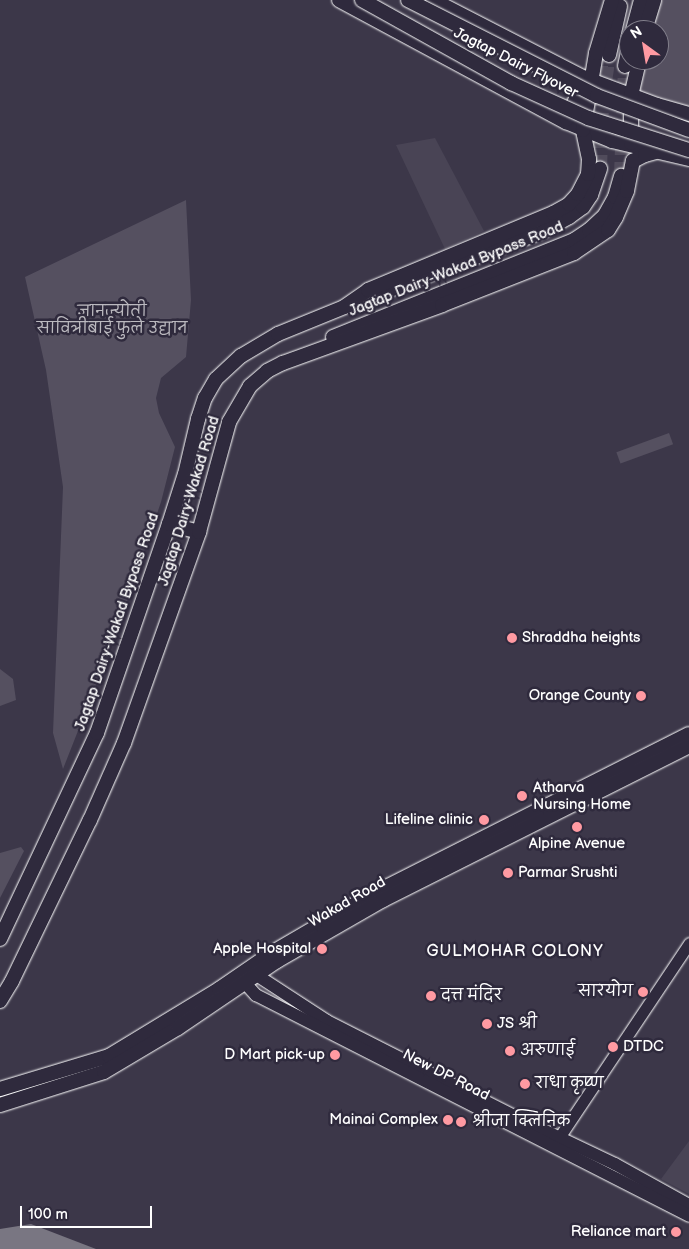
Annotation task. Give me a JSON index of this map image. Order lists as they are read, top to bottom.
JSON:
{
  "streets": {
    "main road": [
      "Jagtap Dairy Flyover",
      "Jagtap Dairy-Wakad Bypass Road",
      "Jagtap Dairy-Wakad Road",
      "Wakad Road",
      "New DP Road"
    ]
  },
  "crossings": [
    ["Jagtap Dairy-Wakad Bypass Road", "Jagtap Dairy-Wakad Road"],
    ["Wakad Road", "New DP Road"]
  ],
  "districts": ["GULMOHAR COLONY"],
  "parks": ["ज्ञानज्योती सावित्रीबाई फुले उद्यान"],
  "places": [
    "Shraddha heights",
    "Orange County",
    "Atharva Nursing Home",
    "Lifeline clinic",
    "Alpine Avenue",
    "Parmar Srushti",
    "Apple Hospital",
    "सारयोग",
    "दत्त मंदिर",
    "JS श्री",
    "DTDC",
    "अरुणाई",
    "D Mart pick-up",
    "राधा कृष्ण",
    "Mainai Complex",
    "श्रीजा क्लिनिक",
    "Reliance mart"
  ],
  "scale_bar": "100 m",
  "north": "top left"
}
